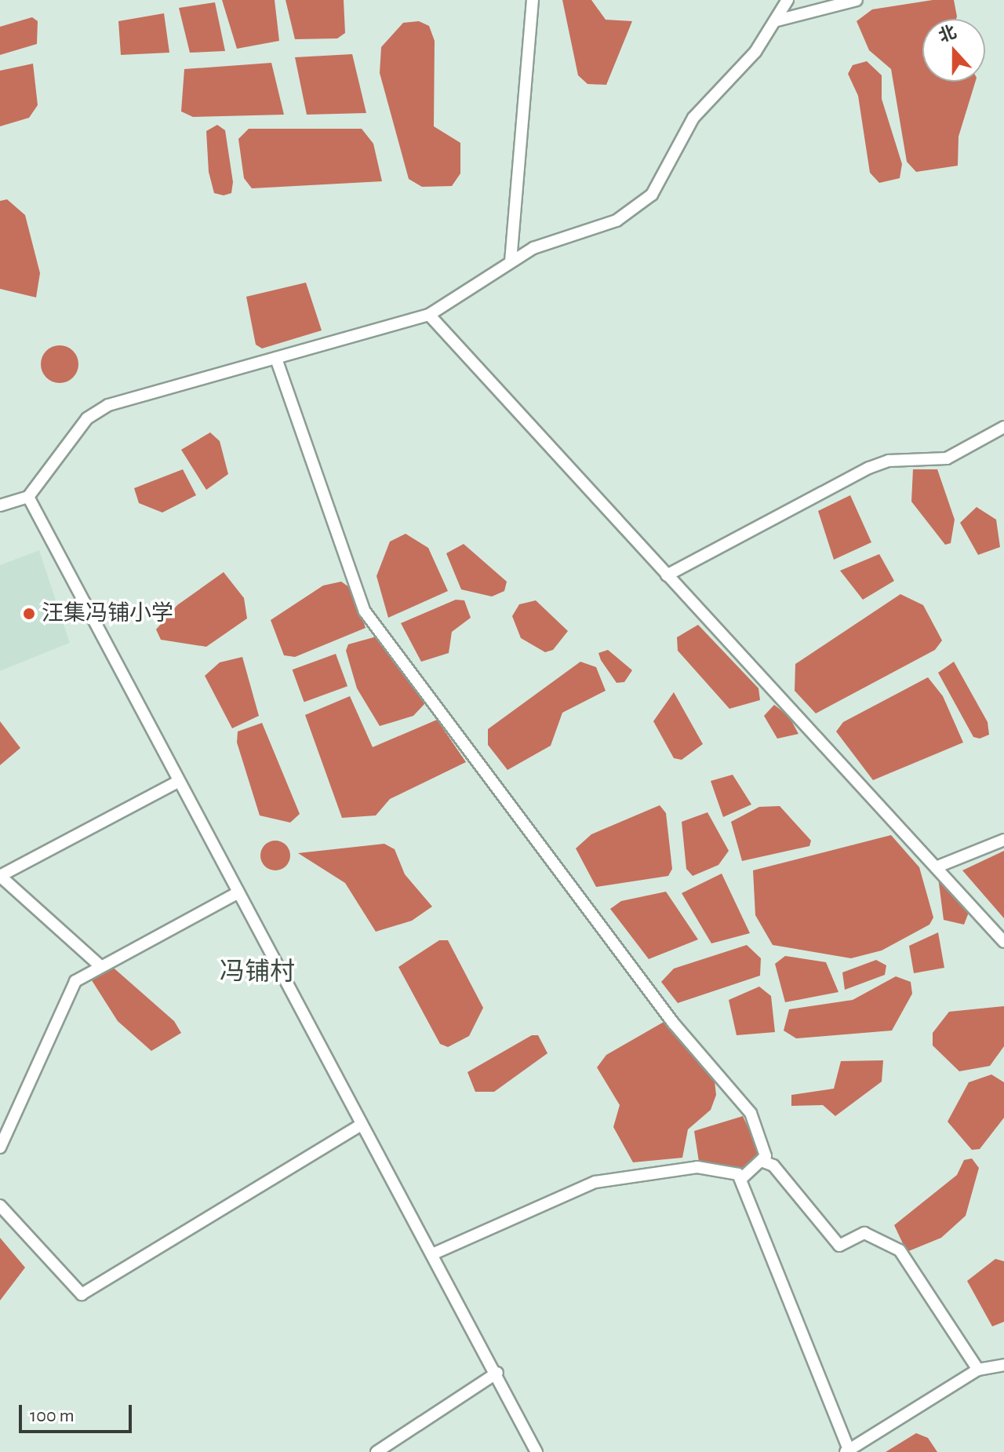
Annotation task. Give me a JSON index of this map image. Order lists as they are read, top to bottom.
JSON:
{
  "districts": ["冯铺村"],
  "places": ["汪集冯铺小学"],
  "scale_bar": "100 m",
  "north": "top"
}
